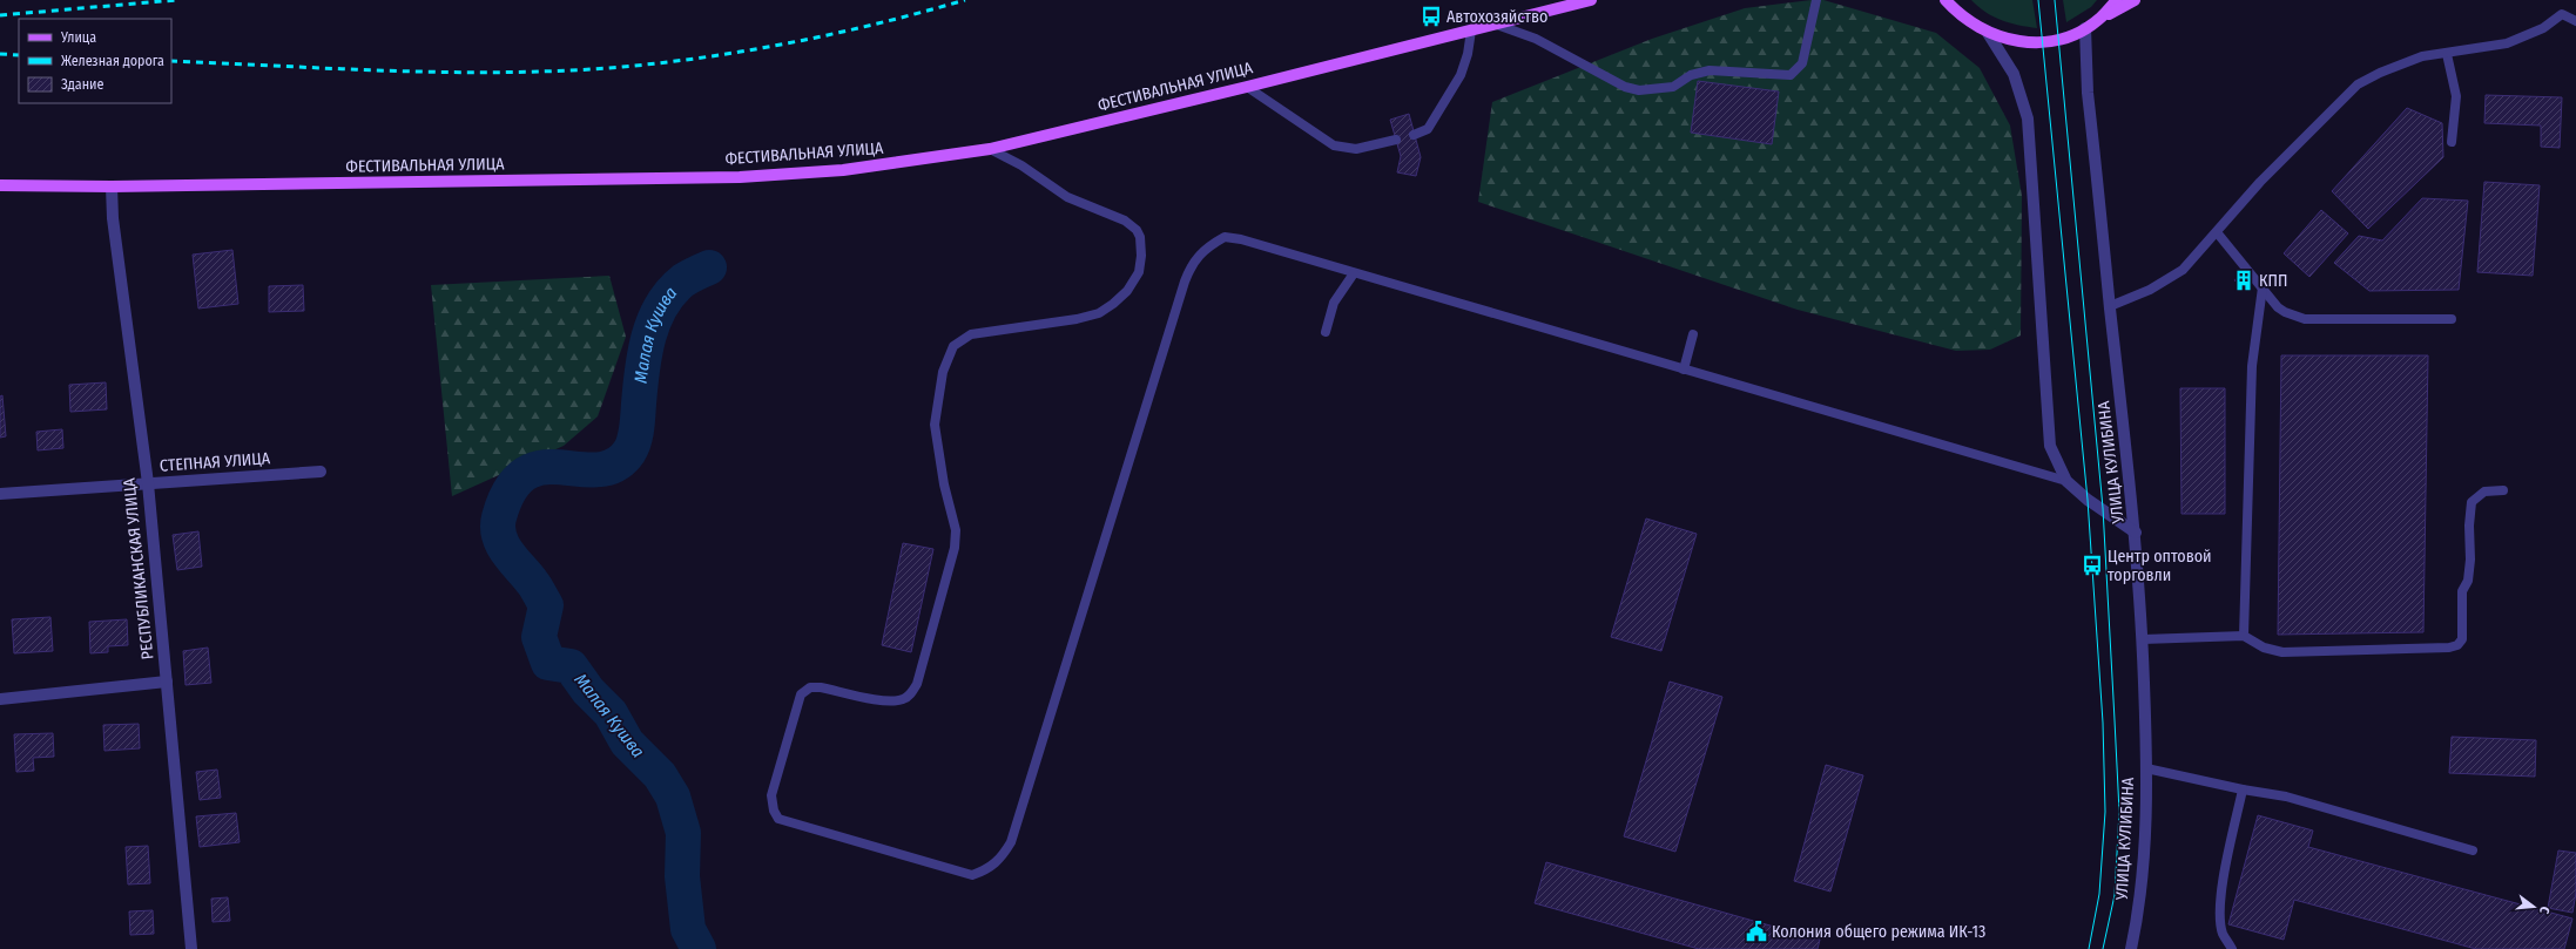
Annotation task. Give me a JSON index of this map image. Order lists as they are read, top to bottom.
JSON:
{
  "streets": {
    "main road": ["ФЕСТИВАЛЬНАЯ УЛИЦА"],
    "street": ["СТЕПНАЯ УЛИЦА", "УЛИЦА КУЛИБИНА", "РЕСПУБЛИКАНСКАЯ УЛИЦА"]
  },
  "crossings": [
    ["ФЕСТИВАЛЬНАЯ УЛИЦА", "РЕСПУБЛИКАНСКАЯ УЛИЦА"],
    ["СТЕПНАЯ УЛИЦА", "РЕСПУБЛИКАНСКАЯ УЛИЦА"]
  ],
  "water": ["Малая Кушва"],
  "places": {
    "bus stop": ["Автохозяйство", "Центр оптовой торговли"],
    "building": ["КПП"],
    "public building": ["Колония общего режима ИК-13"]
  },
  "legend": ["Улица", "Железная дорога", "Здание"],
  "north": "right"
}
